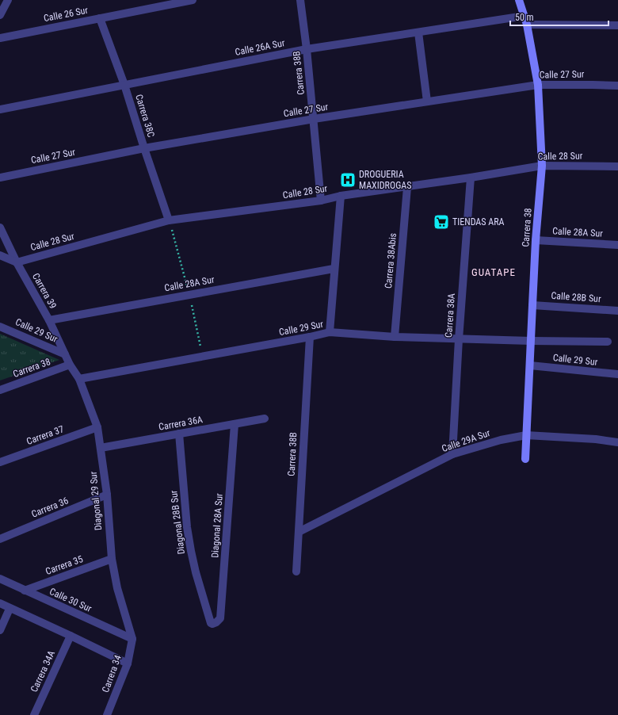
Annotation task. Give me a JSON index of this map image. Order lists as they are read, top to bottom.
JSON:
{
  "streets": {
    "street": [
      "Calle 26 Sur",
      "Calle 26A Sur",
      "Carrera 38B",
      "Calle 27 Sur",
      "Carrera 38C",
      "Calle 28 Sur",
      "Carrera 38",
      "Calle 28A Sur",
      "Carrera 38Abis",
      "Carrera 39",
      "Calle 28B Sur",
      "Carrera 38A",
      "Calle 29 Sur",
      "Carrera 36A",
      "Carrera 37",
      "Calle 29A Sur",
      "Diagonal 29 Sur",
      "Carrera 36",
      "Diagonal 28B Sur",
      "Diagonal 28A Sur",
      "Carrera 35",
      "Calle 30 Sur",
      "Carrera 34A",
      "Carrera 34"
    ]
  },
  "crossings": [
    ["Calle 26 Sur", "Carrera 38C"],
    ["Calle 26A Sur", "Carrera 38B"],
    ["Calle 26A Sur", "Carrera 38C"],
    ["Calle 26A Sur", "Carrera 38"],
    ["Carrera 38B", "Calle 27 Sur"],
    ["Carrera 38B", "Calle 28 Sur"],
    ["Carrera 38B", "Calle 29 Sur"],
    ["Carrera 38B", "Calle 29A Sur"],
    ["Calle 27 Sur", "Carrera 38C"],
    ["Calle 27 Sur", "Carrera 38"],
    ["Carrera 38C", "Calle 28 Sur"],
    ["Calle 28 Sur", "Carrera 38"],
    ["Calle 28 Sur", "Carrera 38Abis"],
    ["Calle 28 Sur", "Carrera 39"],
    ["Calle 28 Sur", "Carrera 38A"],
    ["Carrera 38", "Calle 28A Sur"],
    ["Carrera 38", "Carrera 39"],
    ["Carrera 38", "Calle 28B Sur"],
    ["Carrera 38", "Calle 29 Sur"],
    ["Carrera 38", "Calle 29A Sur"],
    ["Carrera 38", "Diagonal 29 Sur"],
    ["Calle 28A Sur", "Carrera 39"],
    ["Carrera 38Abis", "Calle 29 Sur"],
    ["Carrera 39", "Calle 29 Sur"],
    ["Carrera 39", "Diagonal 29 Sur"],
    ["Carrera 38A", "Calle 29 Sur"],
    ["Carrera 38A", "Calle 29A Sur"],
    ["Calle 29 Sur", "Diagonal 29 Sur"],
    ["Carrera 36A", "Diagonal 29 Sur"],
    ["Carrera 36A", "Diagonal 28B Sur"],
    ["Carrera 36A", "Diagonal 28A Sur"],
    ["Carrera 37", "Diagonal 29 Sur"],
    ["Diagonal 29 Sur", "Carrera 36"],
    ["Diagonal 29 Sur", "Carrera 35"],
    ["Diagonal 29 Sur", "Calle 30 Sur"],
    ["Diagonal 29 Sur", "Carrera 34"],
    ["Diagonal 28B Sur", "Diagonal 28A Sur"],
    ["Carrera 35", "Calle 30 Sur"],
    ["Calle 30 Sur", "Carrera 34"]
  ],
  "districts": ["GUATAPE"],
  "places": {
    "hospital": ["DROGUERIA MAXIDROGAS"],
    "supermarket": ["TIENDAS ARA"]
  },
  "scale_bar": "50 m"
}
